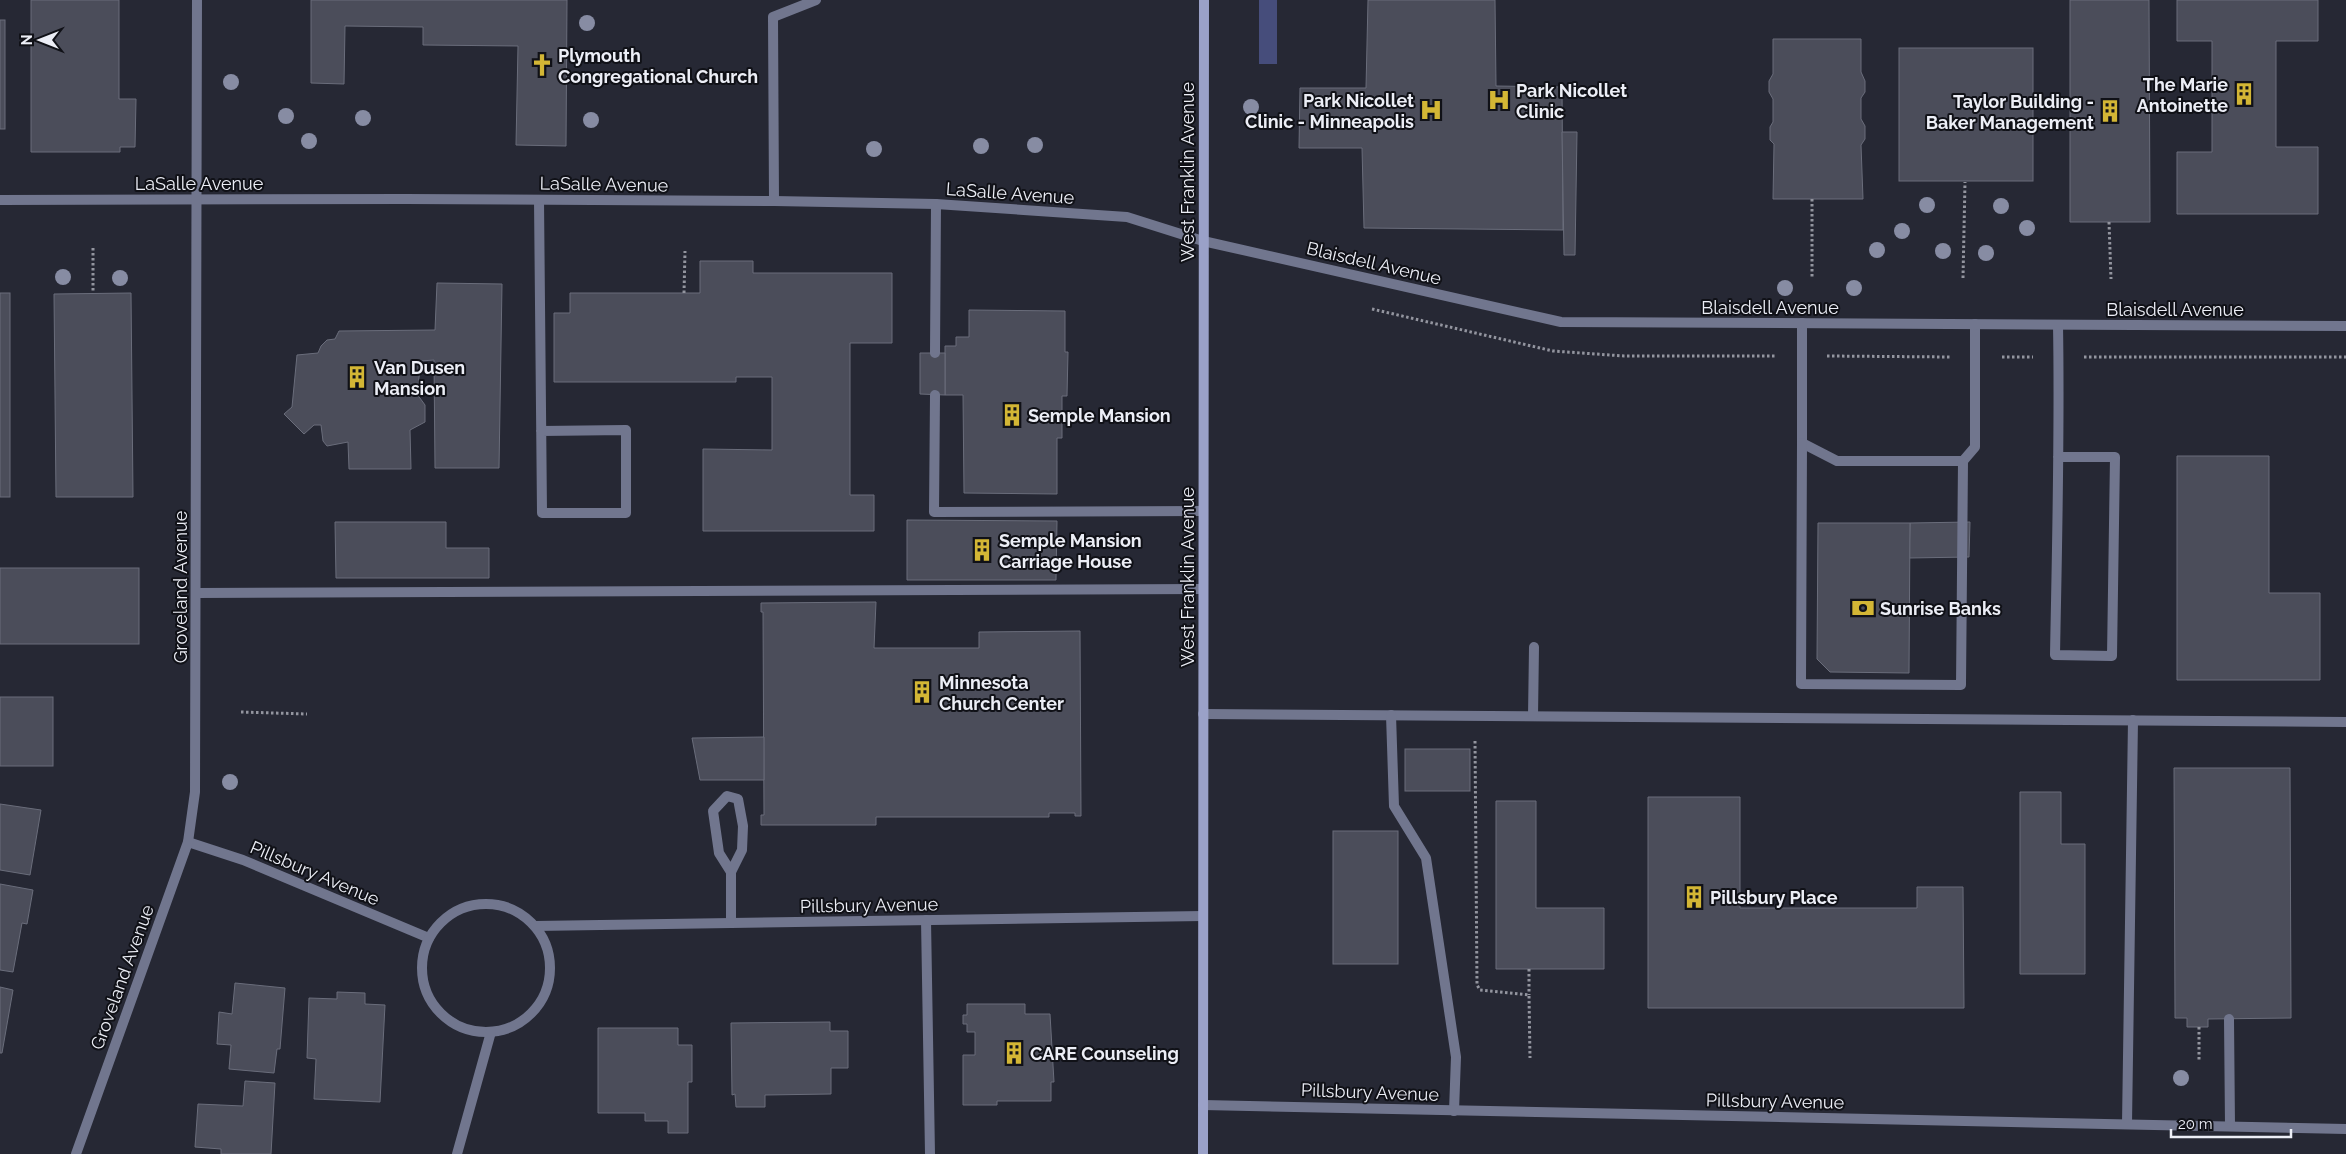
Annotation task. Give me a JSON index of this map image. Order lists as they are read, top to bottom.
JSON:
{
  "streets": {
    "main road": ["West Franklin Avenue"],
    "street": [
      "LaSalle Avenue",
      "Blaisdell Avenue",
      "Groveland Avenue",
      "Pillsbury Avenue"
    ]
  },
  "crossings": [
    ["West Franklin Avenue", "LaSalle Avenue"],
    ["West Franklin Avenue", "Blaisdell Avenue"],
    ["West Franklin Avenue", "Pillsbury Avenue"],
    ["LaSalle Avenue", "Blaisdell Avenue"],
    ["LaSalle Avenue", "Groveland Avenue"],
    ["Groveland Avenue", "Pillsbury Avenue"]
  ],
  "places": {
    "church": ["Plymouth Congregational Church"],
    "building": [
      "The Marie Antoinette",
      "Taylor Building - Baker Management",
      "Van Dusen Mansion",
      "Semple Mansion",
      "Semple Mansion Carriage House",
      "Minnesota Church Center",
      "Pillsbury Place",
      "CARE Counseling"
    ],
    "hospital": ["Park Nicollet Clinic", "Park Nicollet Clinic - Minneapolis"],
    "bank": ["Sunrise Banks"]
  },
  "scale_bar": "20 m",
  "north": "left"
}
